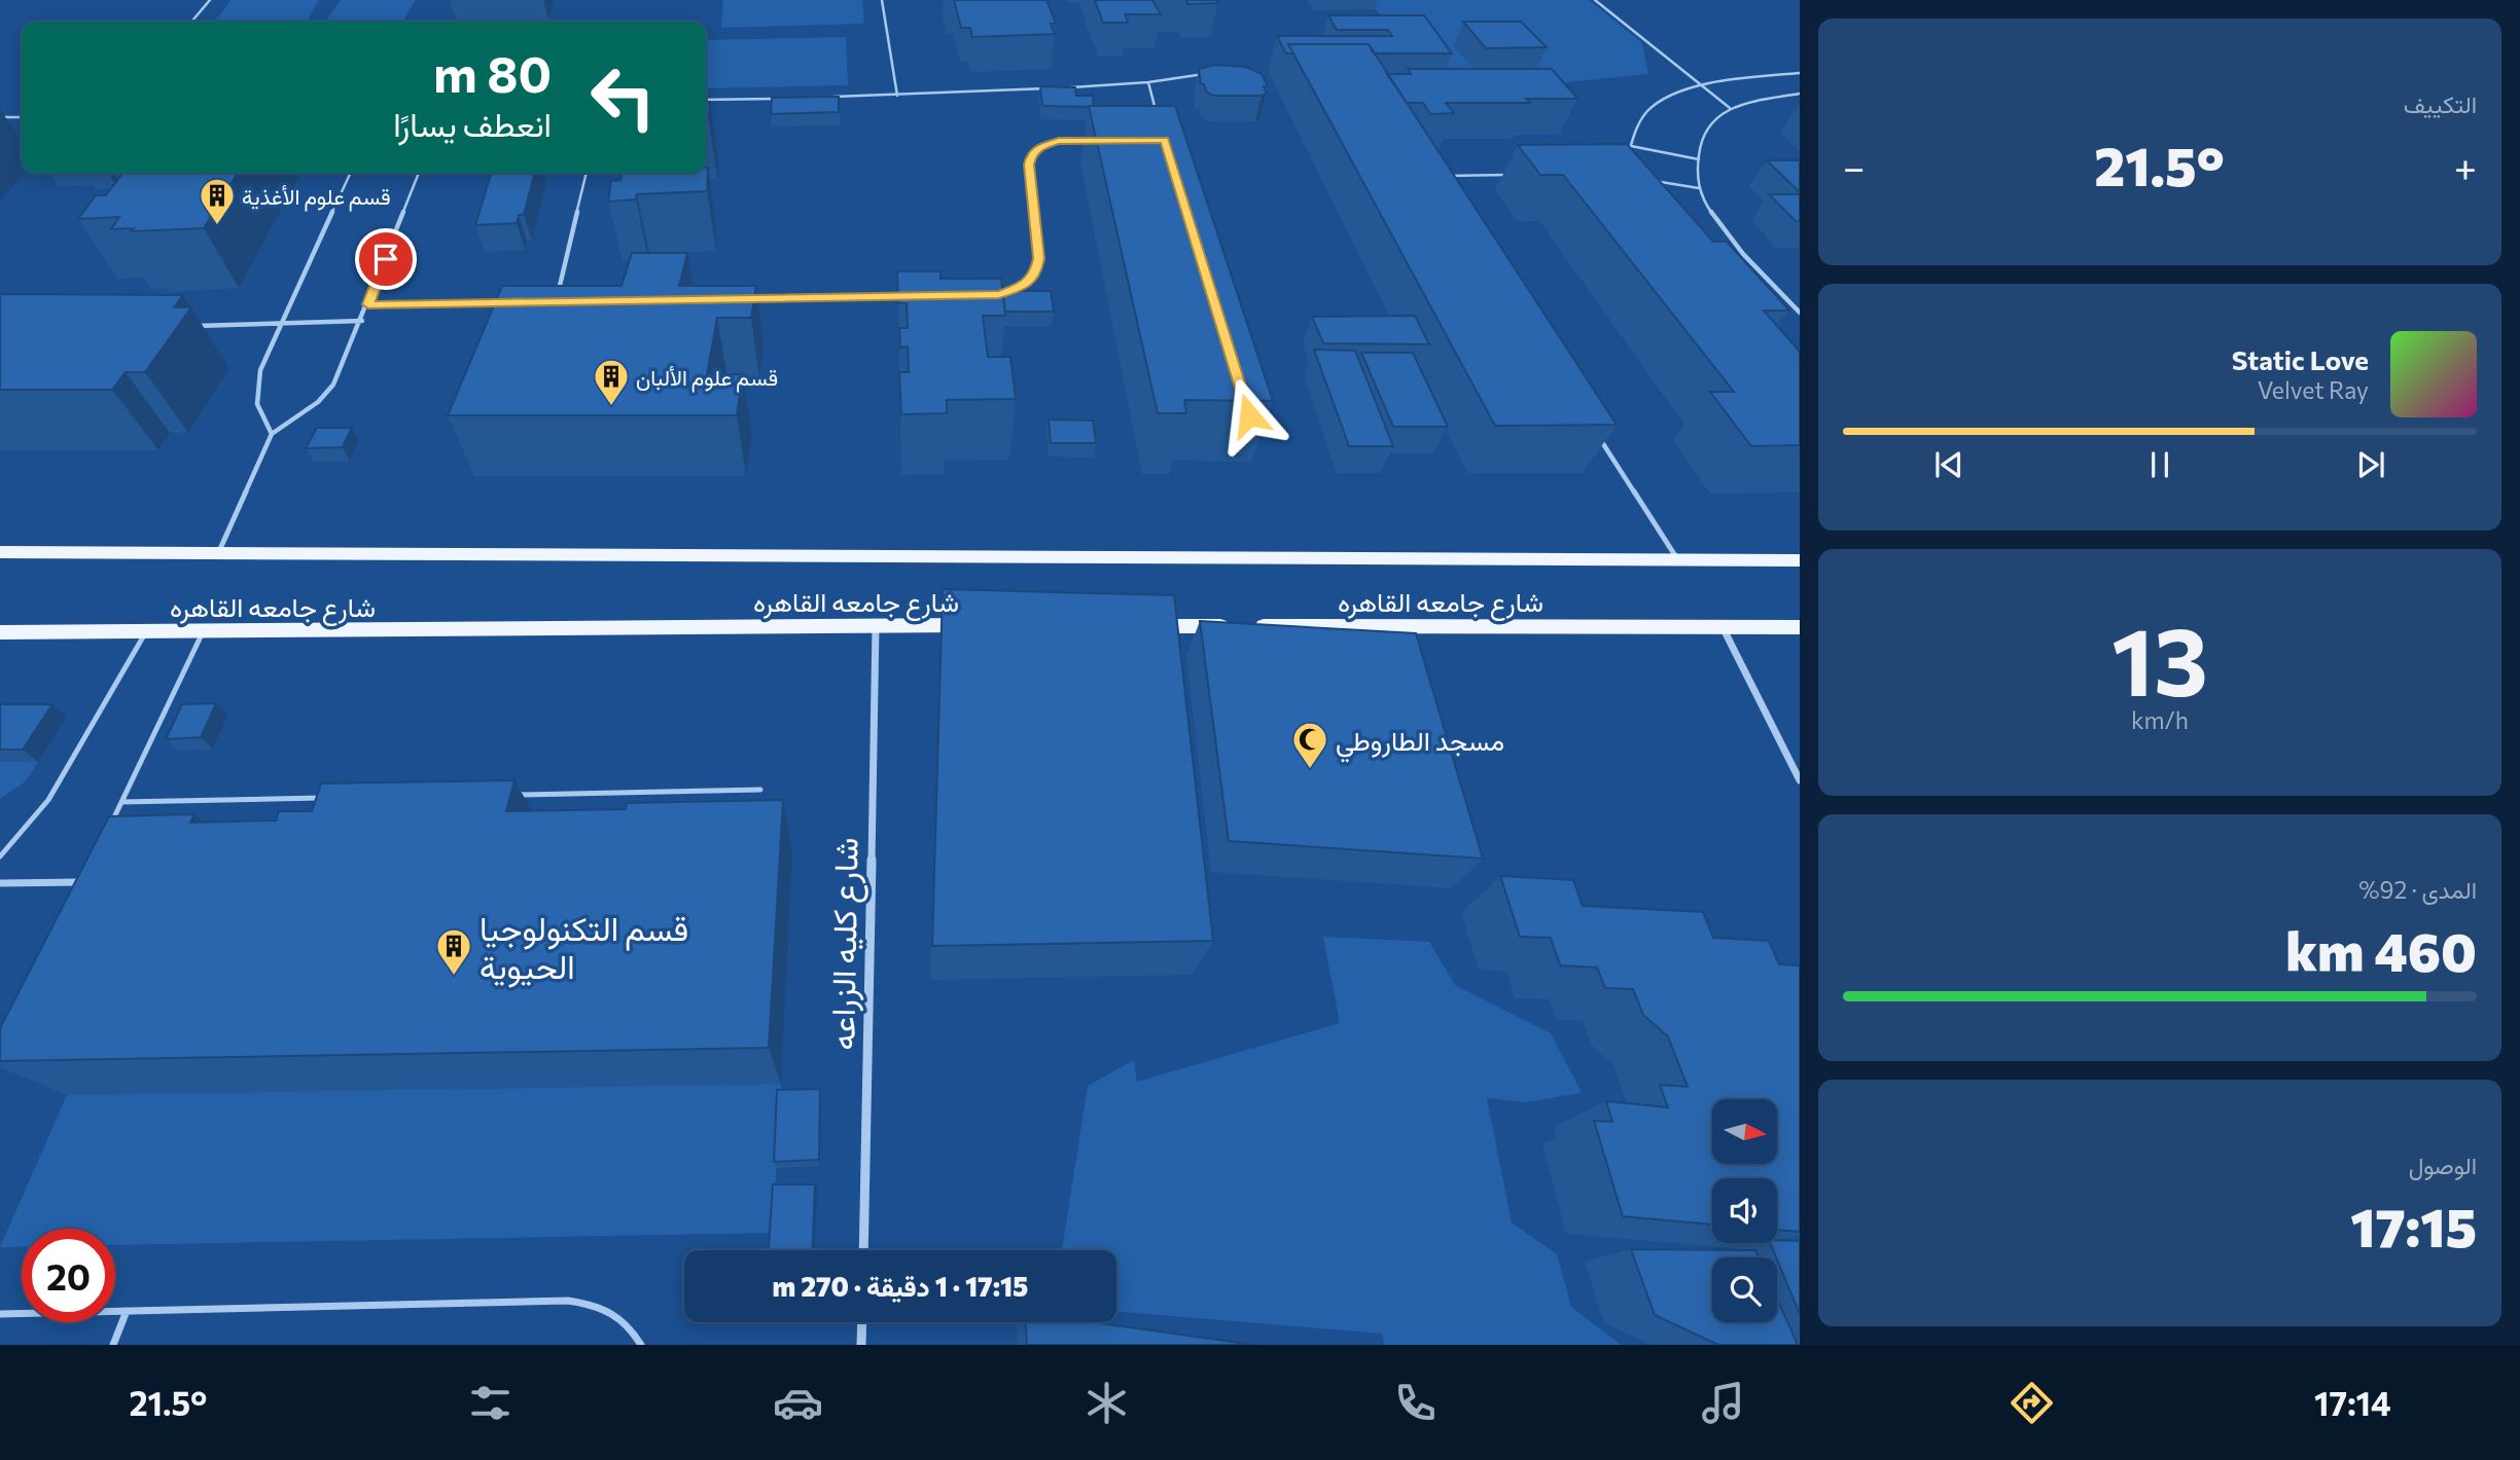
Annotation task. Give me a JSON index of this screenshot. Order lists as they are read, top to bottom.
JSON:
{
  "streets": {
    "main road": ["شارع جامعه القاهره"],
    "street": ["شارع كليه الزراعه"]
  },
  "crossings": [
    ["شارع جامعه القاهره", "شارع كليه الزراعه"]
  ],
  "places": {
    "building": ["قسم علوم الأغذية", "قسم علوم الألبان", "قسم التكنولوجيا الحيوية"],
    "mosque": ["مسجد الطاروطي"]
  },
  "north": "right",
  "page": {
    "tile": [
      "التكييف",
      ["13", "km/h"],
      ["المدى · 92%", "460 km"],
      ["الوصول", "17:15"]
    ],
    "turn": ["80 m", "انعطف يسارًا"],
    "heat": ["−", "21.5°", "+"],
    "song": ["Static Love", "Velvet Ray"],
    "limit": "20",
    "trip": "17:15 · 1 دقيقة · 270 m",
    "tabs": ["17:14", "21.5°"]
  }
}
